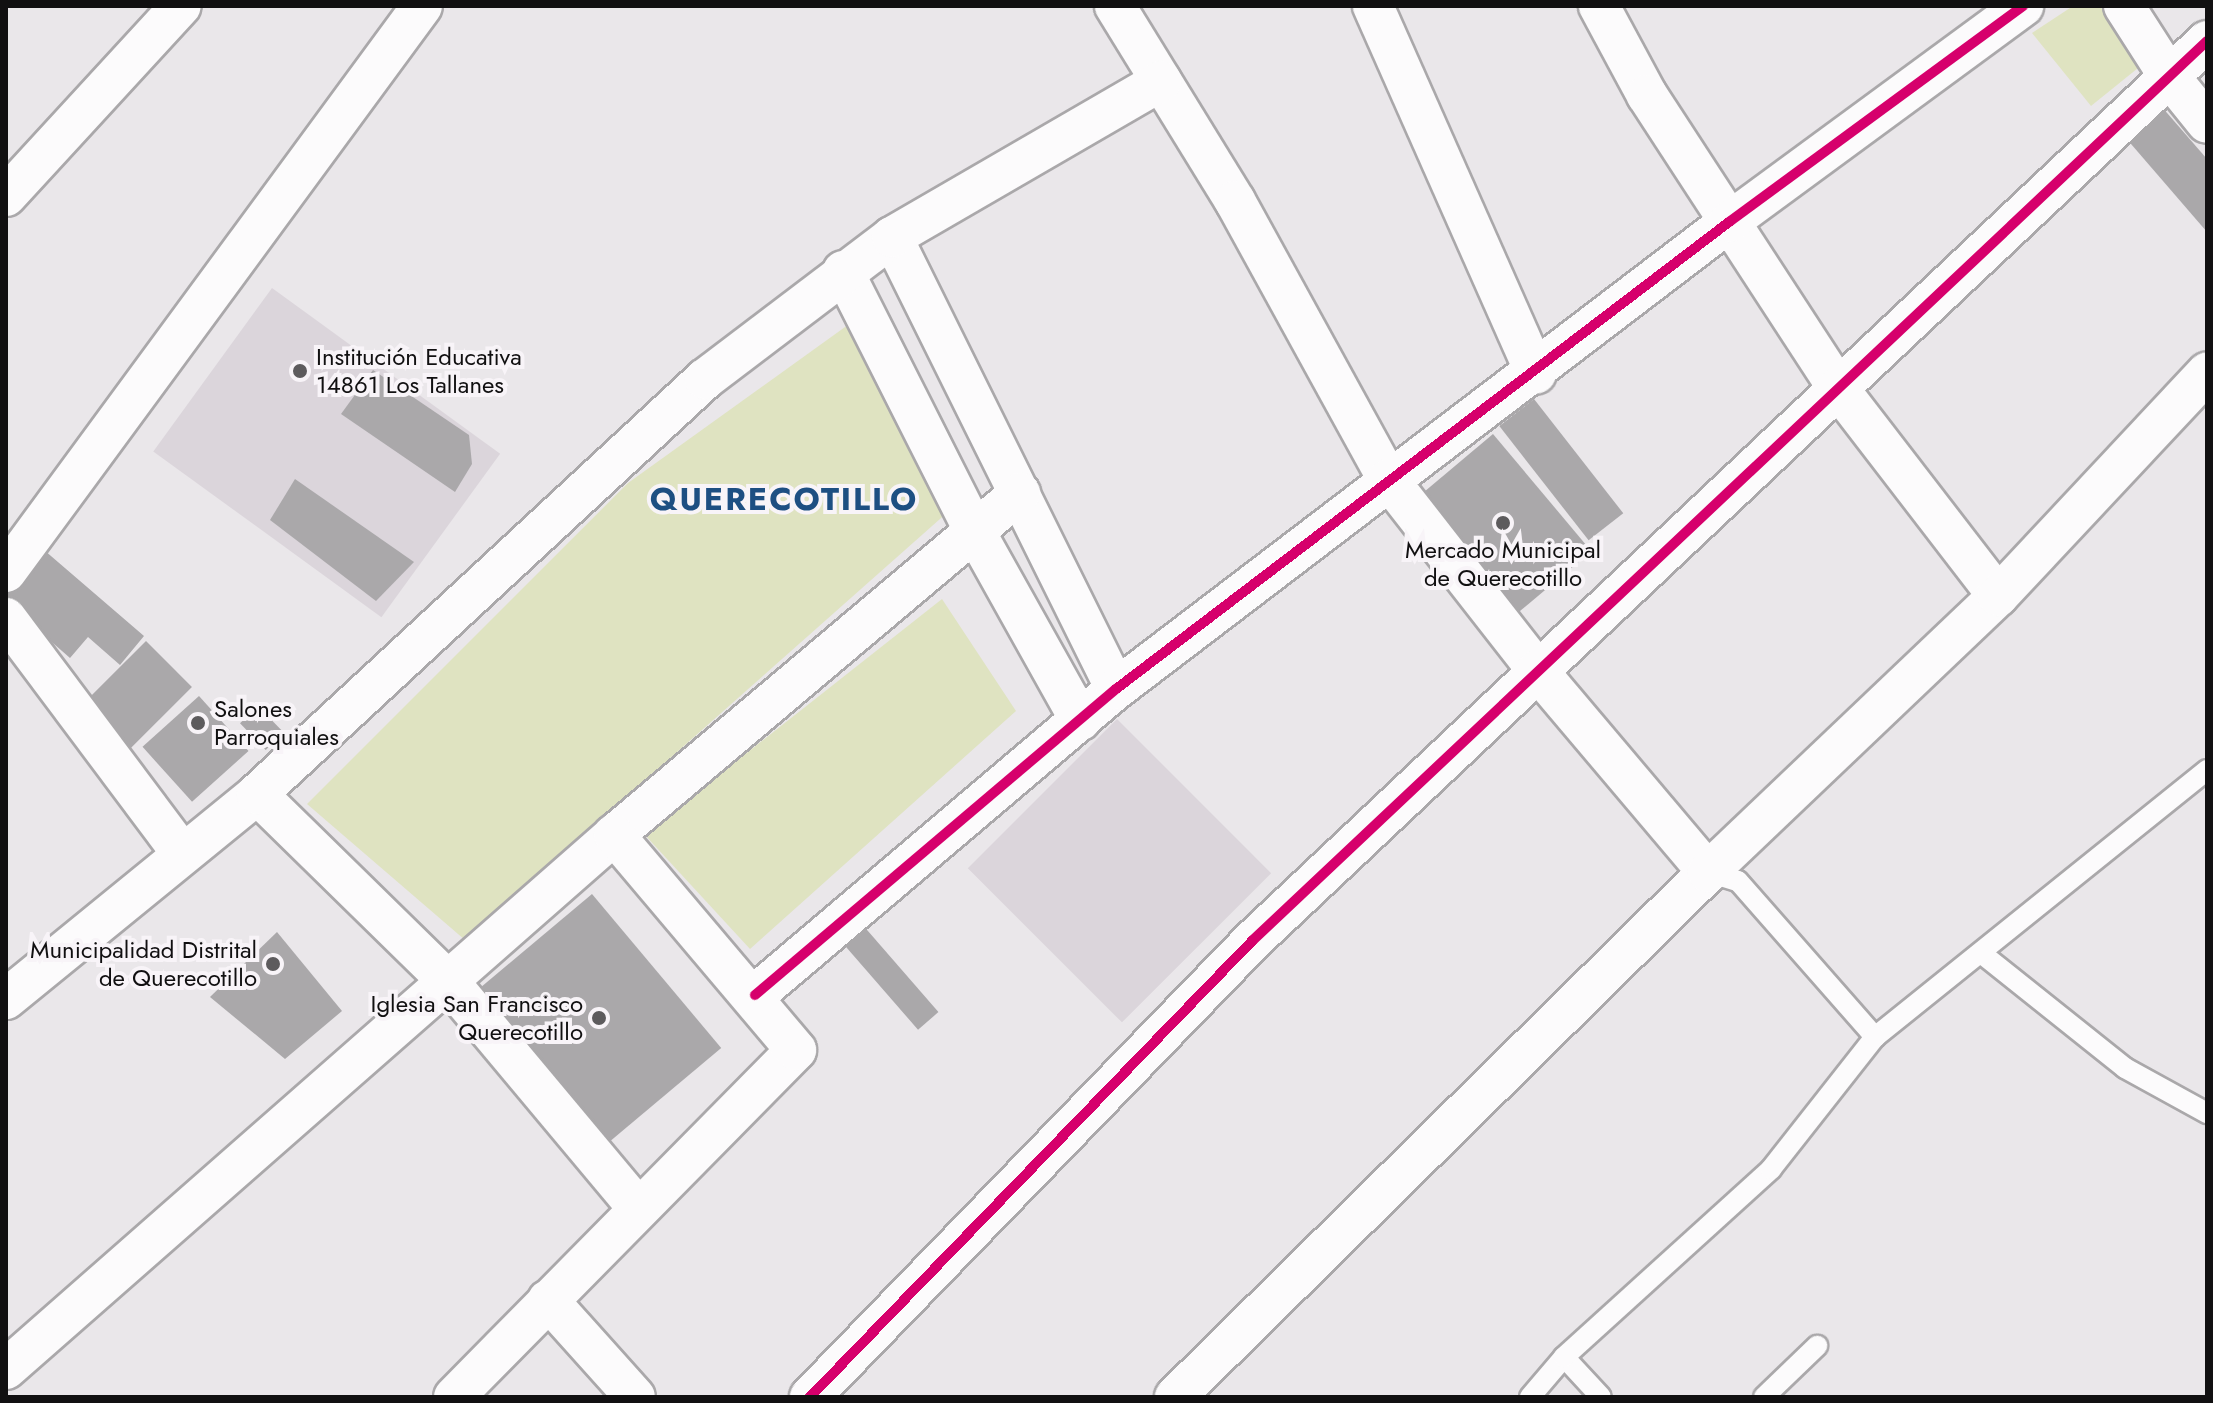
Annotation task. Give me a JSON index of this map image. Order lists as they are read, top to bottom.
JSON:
{
  "districts": ["QUERECOTILLO"],
  "places": [
    "Institución Educativa 14861 Los Tallanes",
    "Mercado Municipal de Querecotillo",
    "Salones Parroquiales",
    "Municipalidad Distrital de Querecotillo",
    "Iglesia San Francisco Querecotillo"
  ]
}
